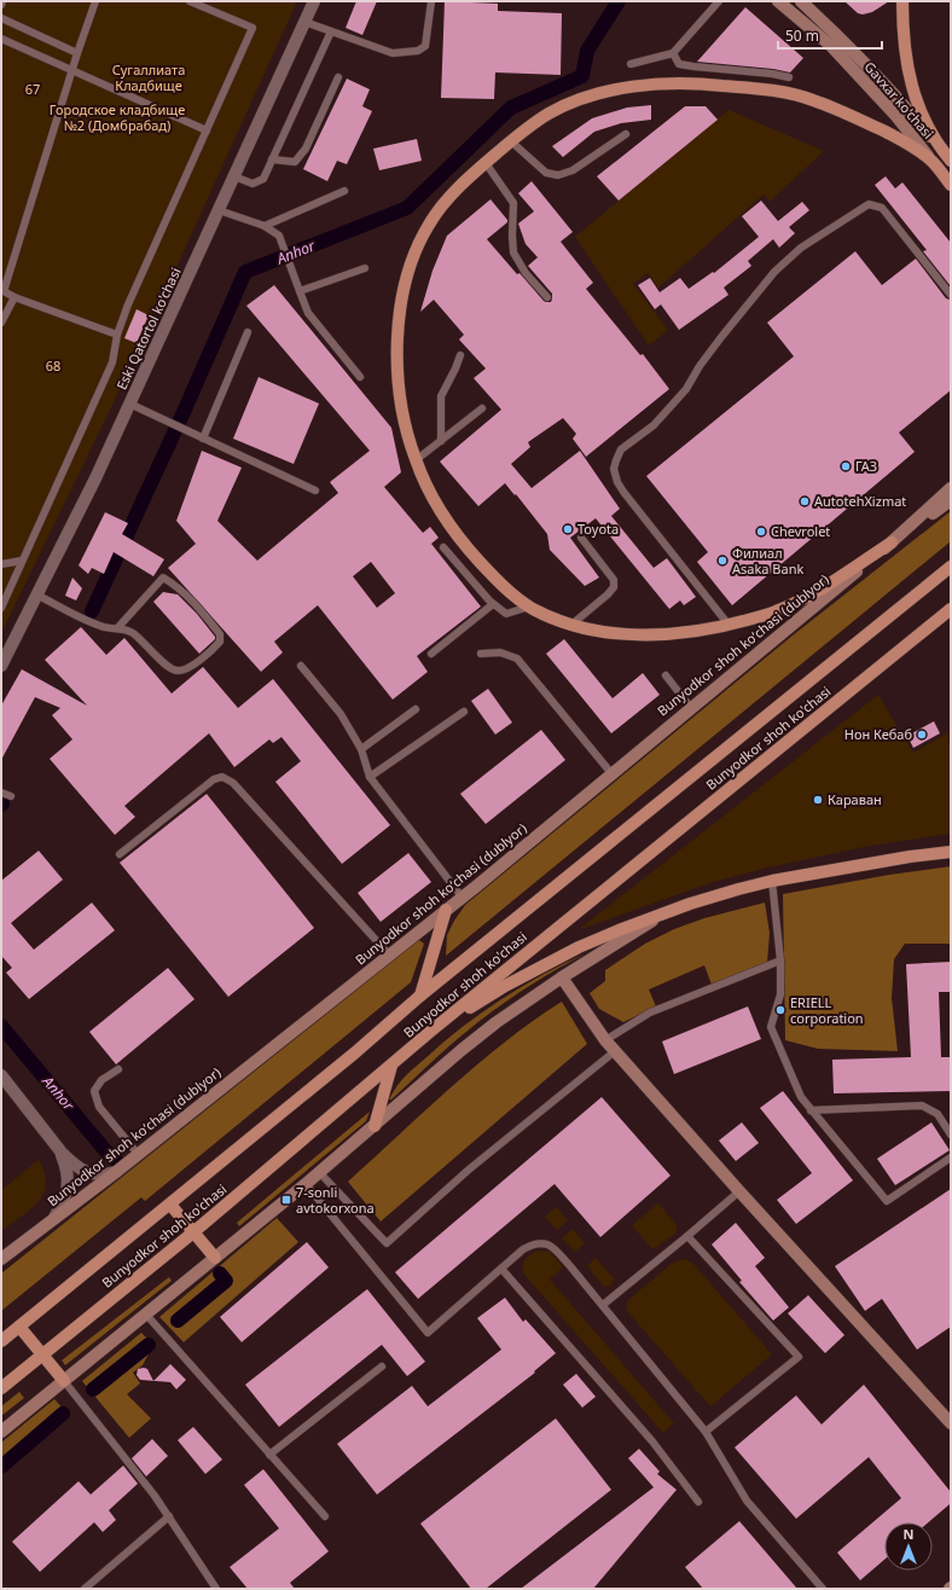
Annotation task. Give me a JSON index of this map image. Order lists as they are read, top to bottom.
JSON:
{
  "streets": {
    "main road": ["Gavxar ko'chasi", "Bunyodkor shoh ko'chasi"],
    "street": ["Eski Qatortol ko'chasi", "Bunyodkor shoh koʻchasi (dublyor)"]
  },
  "water": ["Anhor"],
  "parks": [
    "Сугаллиата Кладбище",
    "67",
    "Городское кладбище №2 (Домбрабад)",
    "68"
  ],
  "places": {
    "other": [
      "ГАЗ",
      "AutotehXizmat",
      "Toyota",
      "Chevrolet",
      "Филиал Asaka Bank",
      "Нон Кебаб",
      "Караван",
      "ERIELL corporation"
    ],
    "transit": ["7-sonli avtokorxona"]
  },
  "scale_bar": "50 m",
  "north": "top"
}
